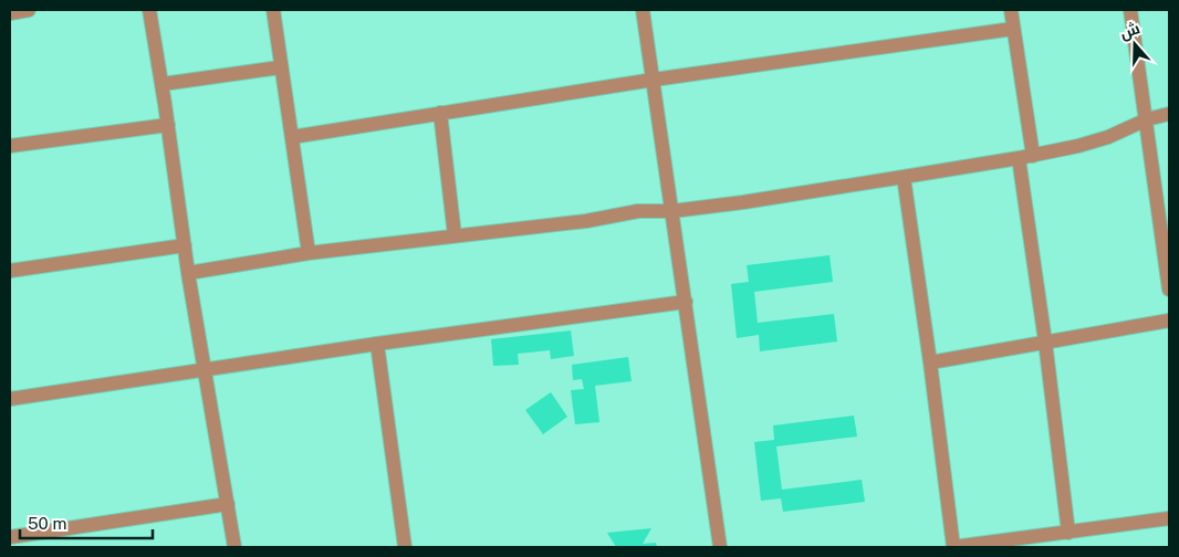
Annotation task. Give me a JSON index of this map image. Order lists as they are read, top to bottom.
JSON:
{
  "scale_bar": "50 m",
  "north": "top"
}
